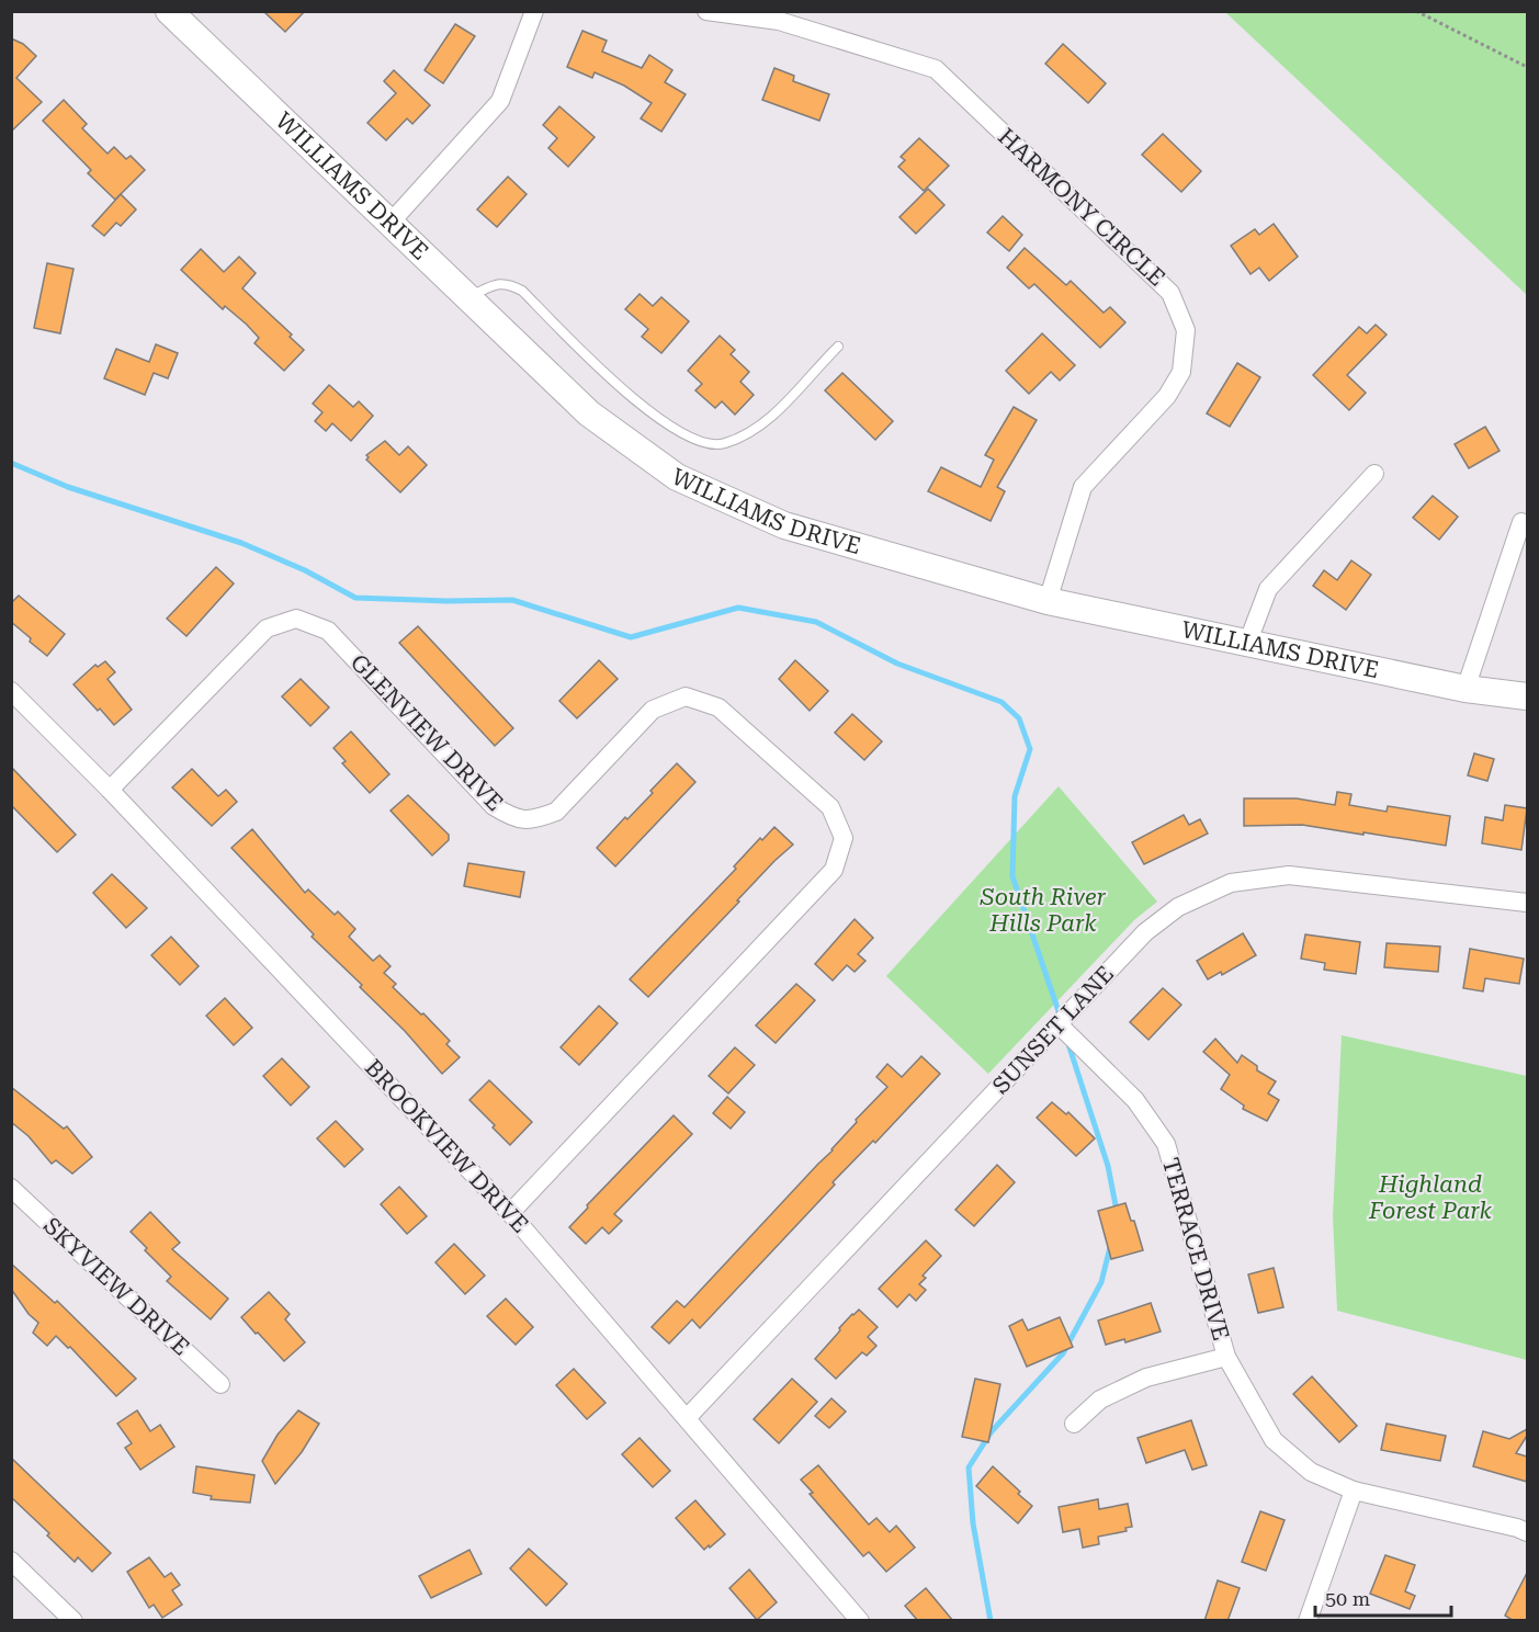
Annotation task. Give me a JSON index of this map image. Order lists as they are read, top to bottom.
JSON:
{
  "streets": {
    "main road": ["WILLIAMS DRIVE"],
    "street": [
      "HARMONY CIRCLE",
      "GLENVIEW DRIVE",
      "SUNSET LANE",
      "BROOKVIEW DRIVE",
      "TERRACE DRIVE",
      "SKYVIEW DRIVE"
    ]
  },
  "crossings": [
    ["WILLIAMS DRIVE", "HARMONY CIRCLE"],
    ["GLENVIEW DRIVE", "BROOKVIEW DRIVE"],
    ["SUNSET LANE", "BROOKVIEW DRIVE"],
    ["SUNSET LANE", "TERRACE DRIVE"]
  ],
  "parks": ["South River Hills Park", "Highland Forest Park"],
  "scale_bar": "50 m"
}
